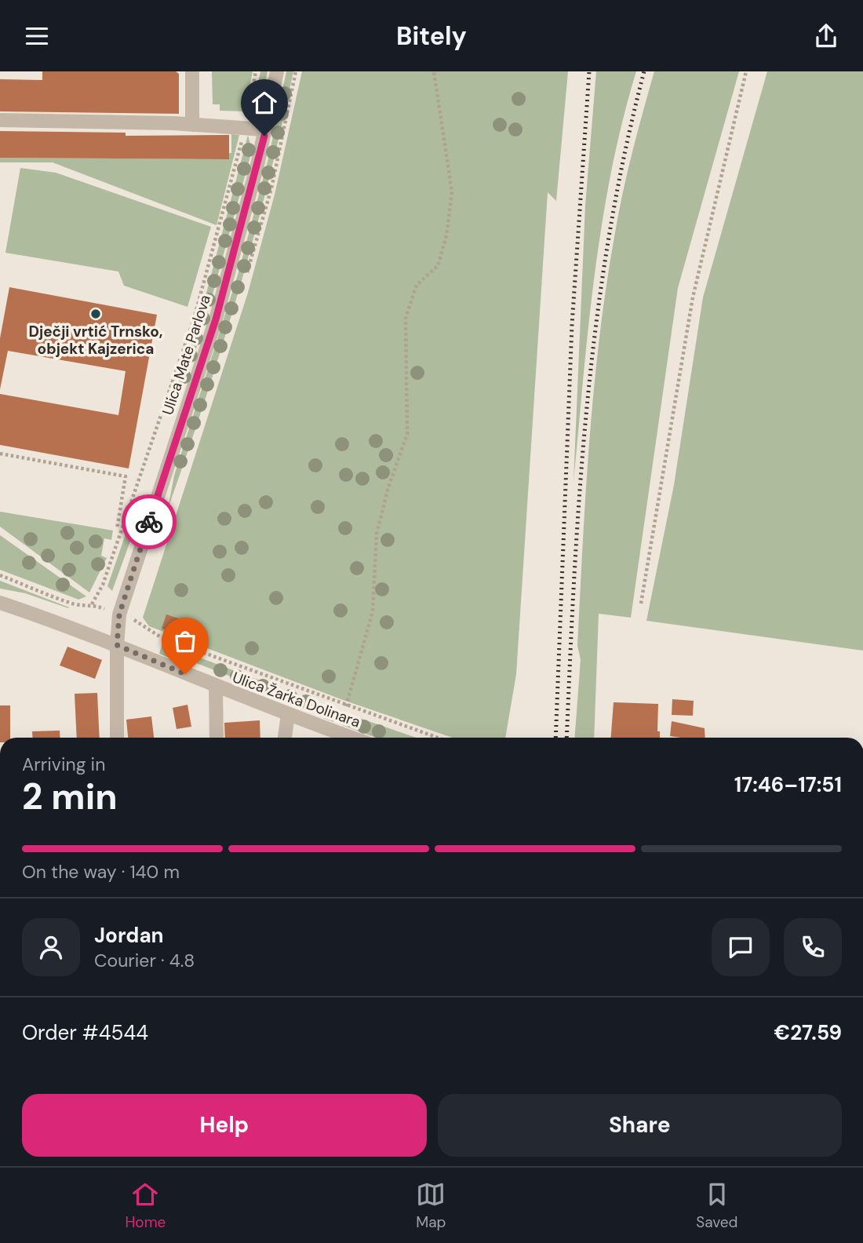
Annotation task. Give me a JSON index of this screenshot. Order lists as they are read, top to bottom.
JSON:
{
  "streets": {
    "street": ["Ulica Mate Parlova", "Ulica Žarka Dolinara"]
  },
  "crossings": [
    ["Ulica Mate Parlova", "Ulica Žarka Dolinara"]
  ],
  "places": ["Dječji vrtić Trnsko, objekt Kajzerica"],
  "page": {
    "header": "Bitely",
    "heading": ["2 min", "Arriving in", "17:46–17:51"],
    "panel": [
      "Jordan",
      "Courier · 4.8",
      "Order #4544",
      "€27.59"
    ],
    "bar": "On the way · 140 m",
    "buttons": ["Help", "Share"],
    "tabs": ["Home", "Map", "Saved"]
  }
}
